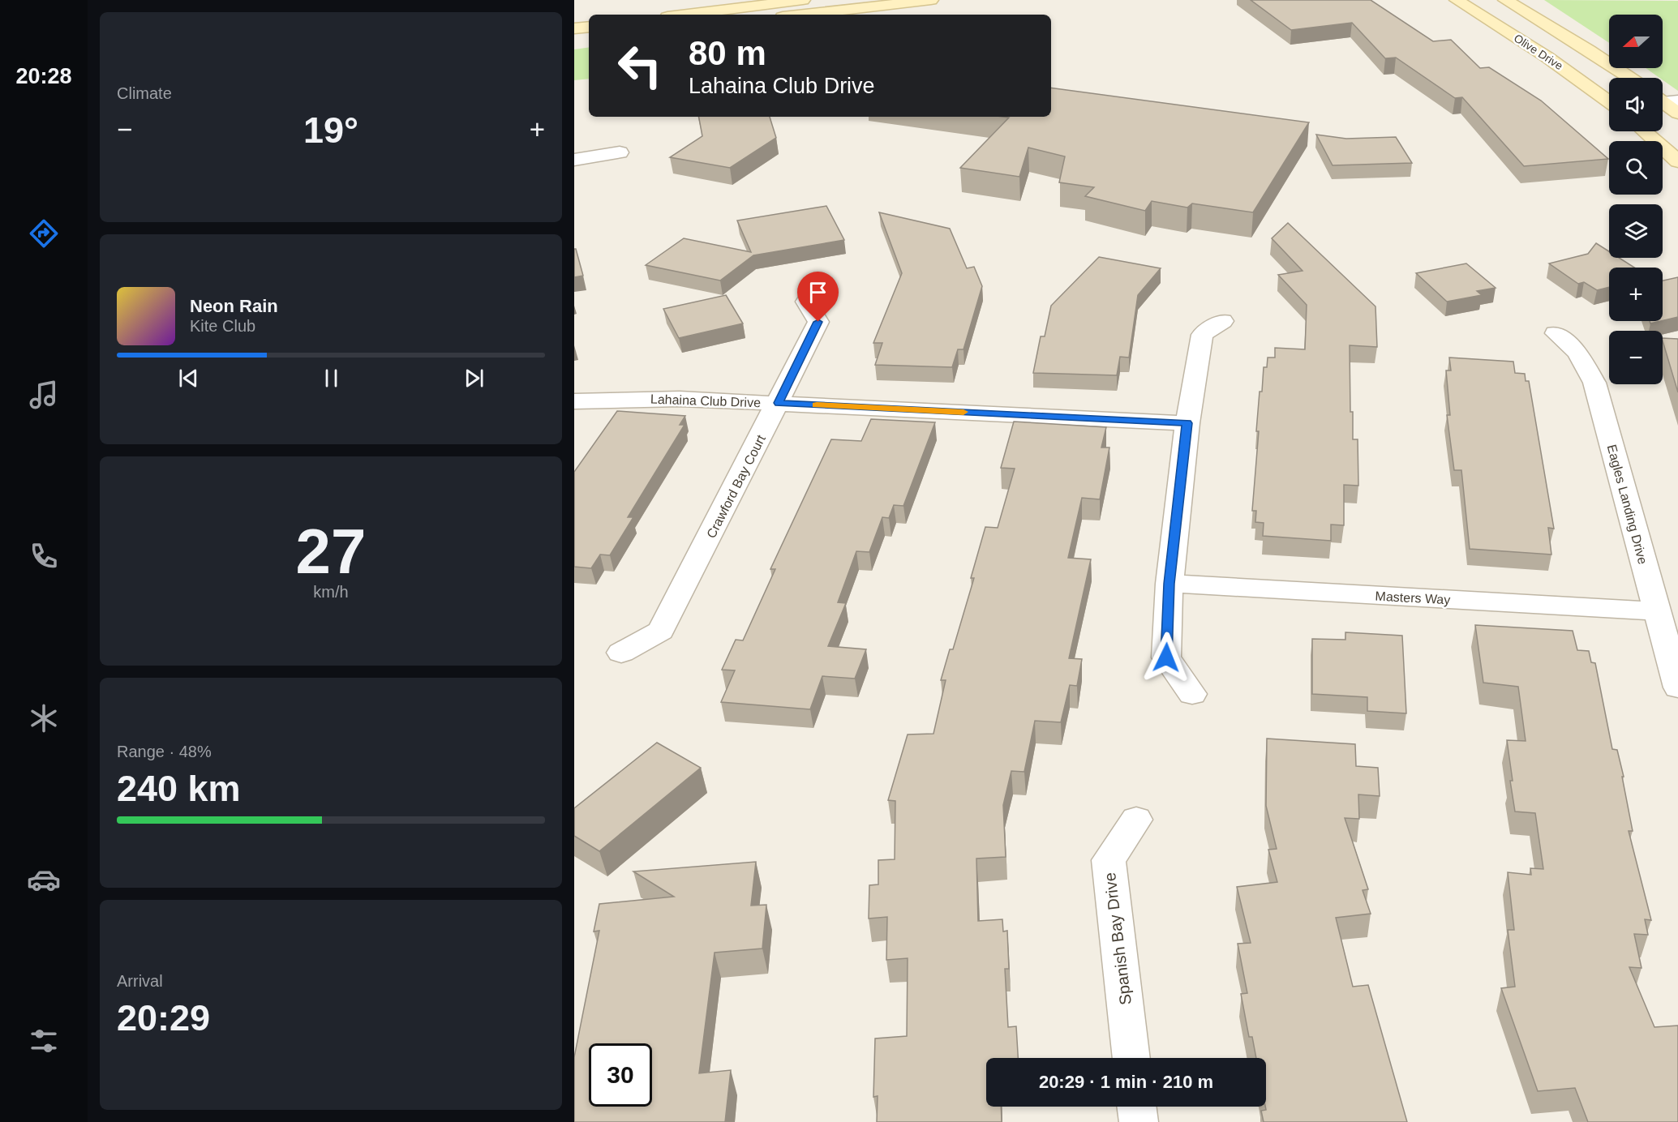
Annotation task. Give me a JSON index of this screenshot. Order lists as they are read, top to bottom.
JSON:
{
  "streets": {
    "main road": ["Olive Drive"],
    "street": [
      "Lahaina Club Drive",
      "Crawford Bay Court",
      "Eagles Landing Drive",
      "Masters Way",
      "Spanish Bay Drive"
    ]
  },
  "crossings": [
    ["Lahaina Club Drive", "Crawford Bay Court"],
    ["Eagles Landing Drive", "Masters Way"]
  ],
  "north": "left",
  "page": {
    "tabs": "20:28",
    "tile": [
      "Climate",
      ["27", "km/h"],
      ["Range · 48%", "240 km"],
      ["Arrival", "20:29"]
    ],
    "map_buttons": ["+", "−"],
    "turn": ["80 m", "Lahaina Club Drive"],
    "heat": ["−", "19°", "+"],
    "song": ["Neon Rain", "Kite Club"],
    "limit": "30",
    "trip": "20:29 · 1 min · 210 m"
  }
}
